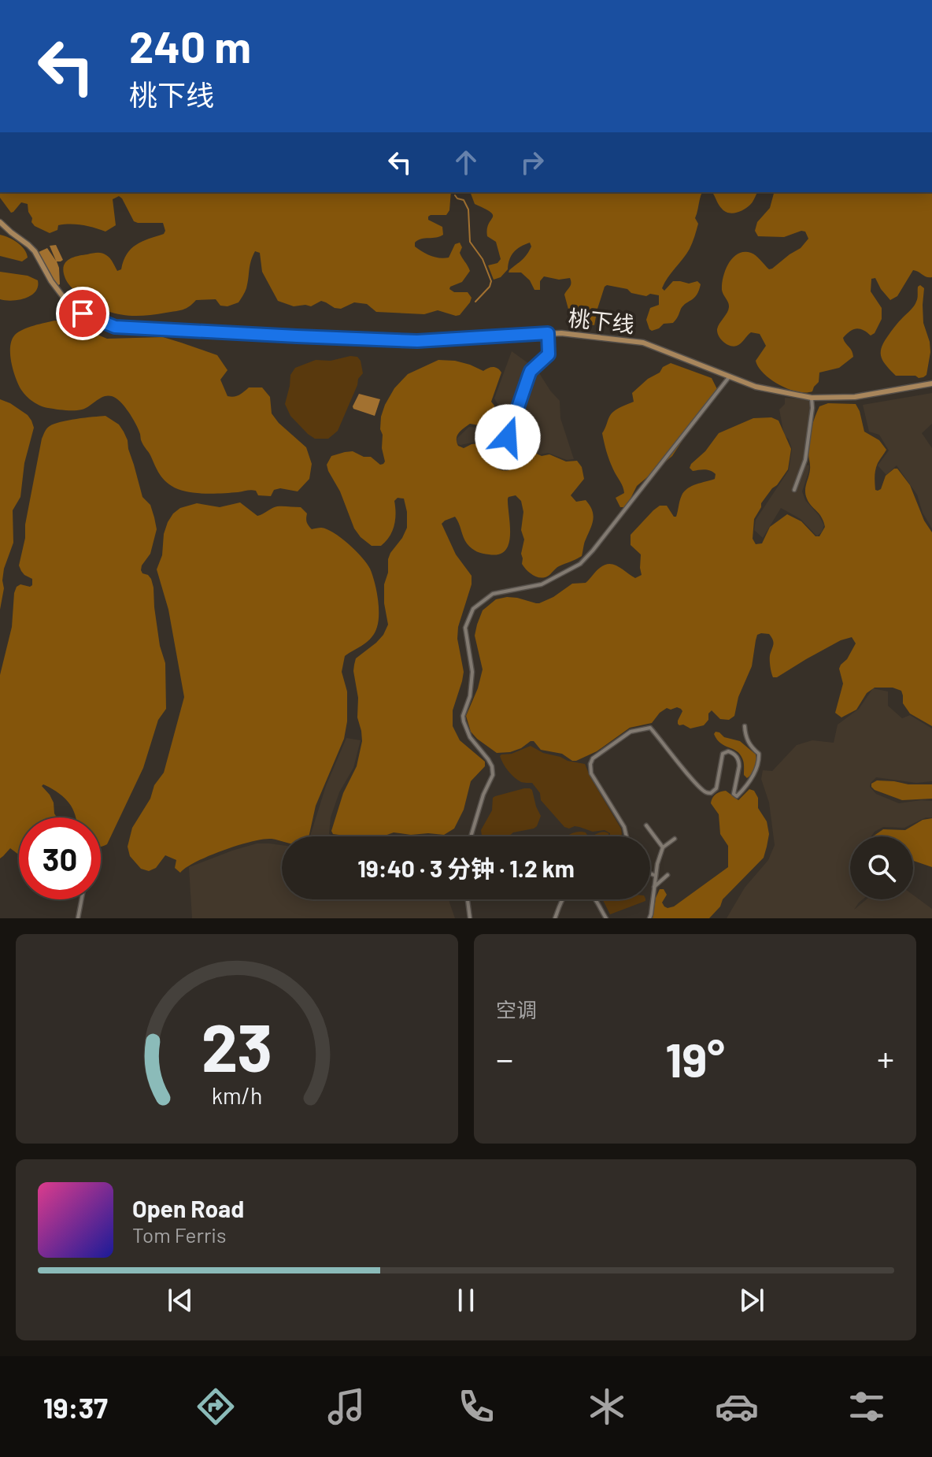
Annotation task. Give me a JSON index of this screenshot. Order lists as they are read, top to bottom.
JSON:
{
  "streets": {
    "main road": ["桃下线"]
  },
  "page": {
    "turn": ["240 m", "桃下线"],
    "limit": "30",
    "trip": "19:40 · 3 分钟 · 1.2 km",
    "tile": "空调",
    "heat": ["−", "19°", "+"],
    "song": ["Open Road", "Tom Ferris"],
    "tabs": "19:37",
    "gauge": ["23", "km/h"]
  }
}
